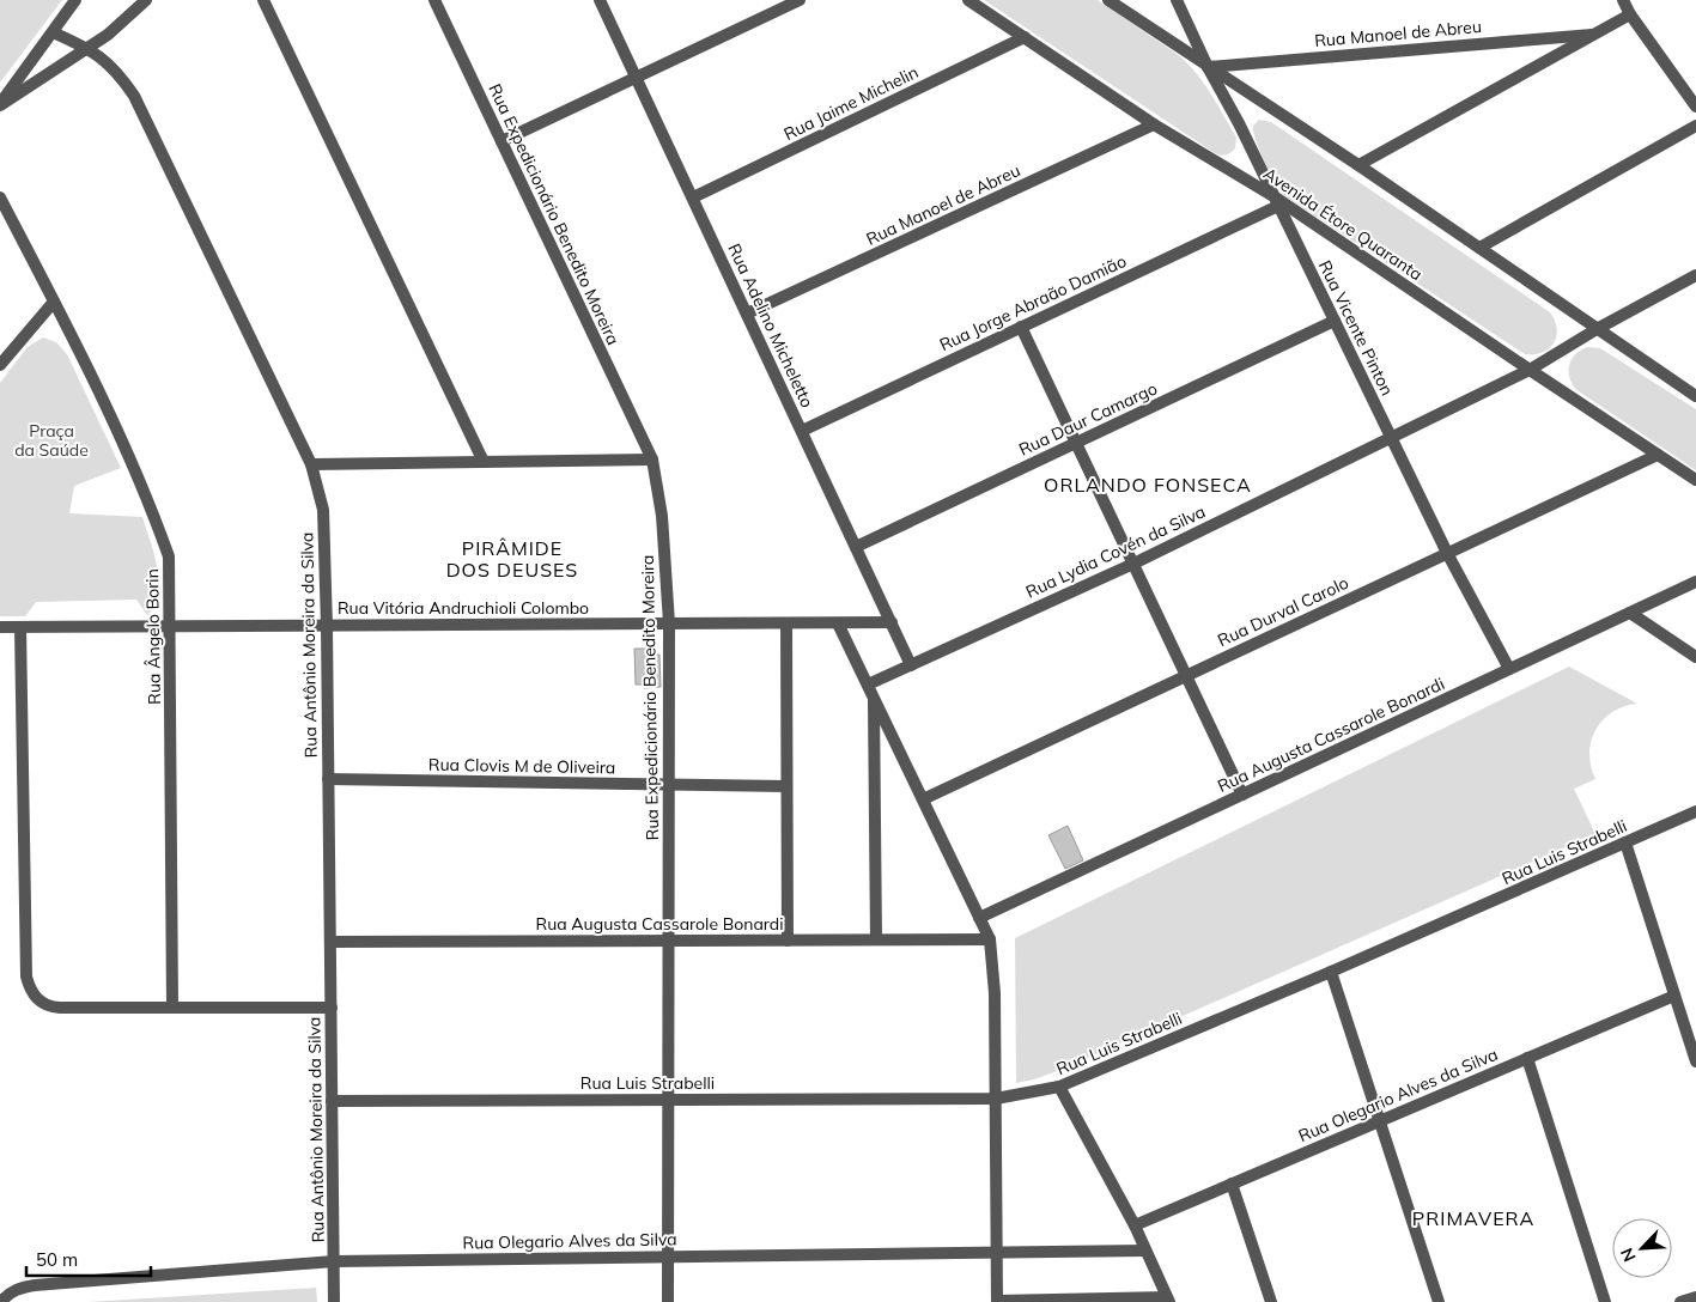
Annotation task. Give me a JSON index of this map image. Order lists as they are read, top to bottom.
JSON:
{
  "streets": {
    "street": [
      "Rua Manoel de Abreu",
      "Rua Jaime Michelin",
      "Rua Expedicionário Benedito Moreira",
      "Avenida Étore Quaranta",
      "Rua Jorge Abraão Damião",
      "Rua Adelino Micheletto",
      "Rua Vicente Pinton",
      "Rua Daur Camargo",
      "Rua Lydia Covén da Silva",
      "Rua Vitória Andruchioli Colombo",
      "Rua Durval Carolo",
      "Rua Ângelo Borin",
      "Rua Antônio Moreira da Silva",
      "Rua Augusta Cassarole Bonardi",
      "Rua Clovis M de Oliveira",
      "Rua Luis Strabelli",
      "Rua Olegario Alves da Silva"
    ]
  },
  "crossings": [
    ["Rua Manoel de Abreu", "Avenida Étore Quaranta"],
    ["Rua Manoel de Abreu", "Rua Adelino Micheletto"],
    ["Rua Manoel de Abreu", "Rua Vicente Pinton"],
    ["Rua Jaime Michelin", "Avenida Étore Quaranta"],
    ["Rua Jaime Michelin", "Rua Adelino Micheletto"],
    ["Rua Expedicionário Benedito Moreira", "Rua Vitória Andruchioli Colombo"],
    ["Rua Expedicionário Benedito Moreira", "Rua Augusta Cassarole Bonardi"],
    ["Rua Expedicionário Benedito Moreira", "Rua Clovis M de Oliveira"],
    ["Rua Expedicionário Benedito Moreira", "Rua Luis Strabelli"],
    ["Rua Expedicionário Benedito Moreira", "Rua Olegario Alves da Silva"],
    ["Avenida Étore Quaranta", "Rua Jorge Abraão Damião"],
    ["Avenida Étore Quaranta", "Rua Vicente Pinton"],
    ["Avenida Étore Quaranta", "Rua Lydia Covén da Silva"],
    ["Avenida Étore Quaranta", "Rua Durval Carolo"],
    ["Rua Jorge Abraão Damião", "Rua Adelino Micheletto"],
    ["Rua Jorge Abraão Damião", "Rua Vicente Pinton"],
    ["Rua Adelino Micheletto", "Rua Daur Camargo"],
    ["Rua Adelino Micheletto", "Rua Lydia Covén da Silva"],
    ["Rua Adelino Micheletto", "Rua Vitória Andruchioli Colombo"],
    ["Rua Vicente Pinton", "Rua Daur Camargo"],
    ["Rua Vicente Pinton", "Rua Lydia Covén da Silva"],
    ["Rua Vicente Pinton", "Rua Durval Carolo"],
    ["Rua Vicente Pinton", "Rua Augusta Cassarole Bonardi"],
    ["Rua Vitória Andruchioli Colombo", "Rua Ângelo Borin"],
    ["Rua Vitória Andruchioli Colombo", "Rua Antônio Moreira da Silva"],
    ["Rua Antônio Moreira da Silva", "Rua Augusta Cassarole Bonardi"],
    ["Rua Antônio Moreira da Silva", "Rua Clovis M de Oliveira"],
    ["Rua Antônio Moreira da Silva", "Rua Luis Strabelli"],
    ["Rua Antônio Moreira da Silva", "Rua Olegario Alves da Silva"]
  ],
  "districts": ["ORLANDO FONSECA", "PIRÂMIDE DOS DEUSES", "PRIMAVERA"],
  "parks": ["Praça da Saúde"],
  "scale_bar": "50 m",
  "north": "bottom left"
}
